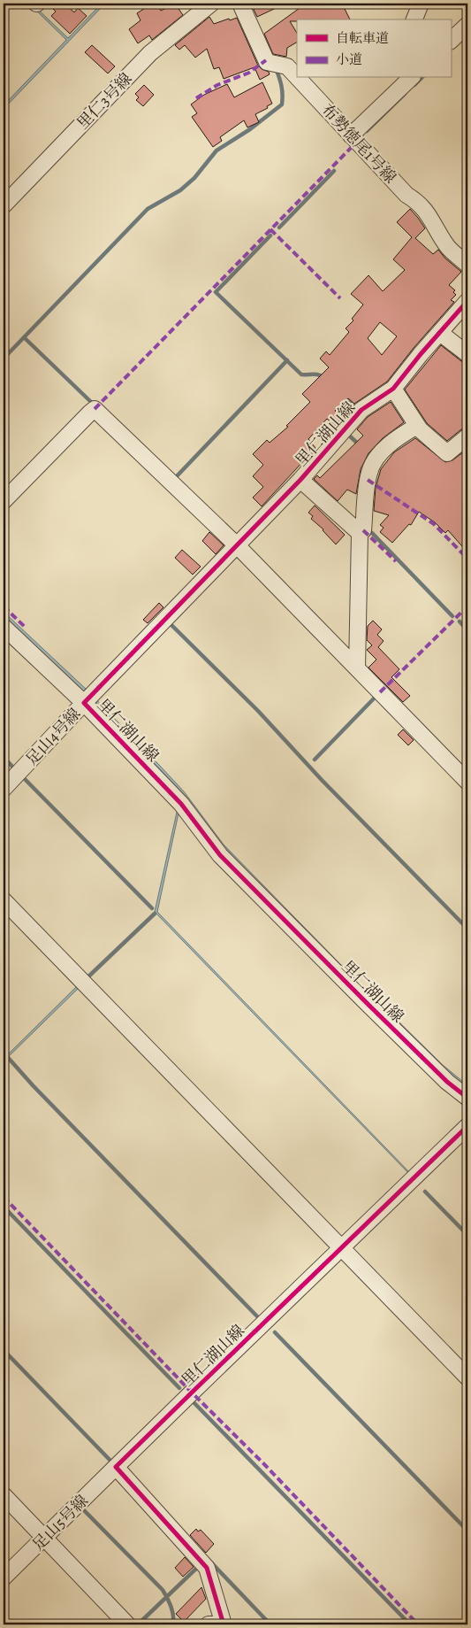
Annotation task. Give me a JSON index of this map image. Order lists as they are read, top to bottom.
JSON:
{
  "streets": {
    "street": [
      "里仁3号線",
      "布勢徳尾1号線",
      "里仁湖山線",
      "足山4号線",
      "足山5号線"
    ]
  },
  "crossings": [
    ["里仁湖山線", "足山4号線"],
    ["里仁湖山線", "足山5号線"]
  ],
  "legend": ["自転車道", "小道"]
}
